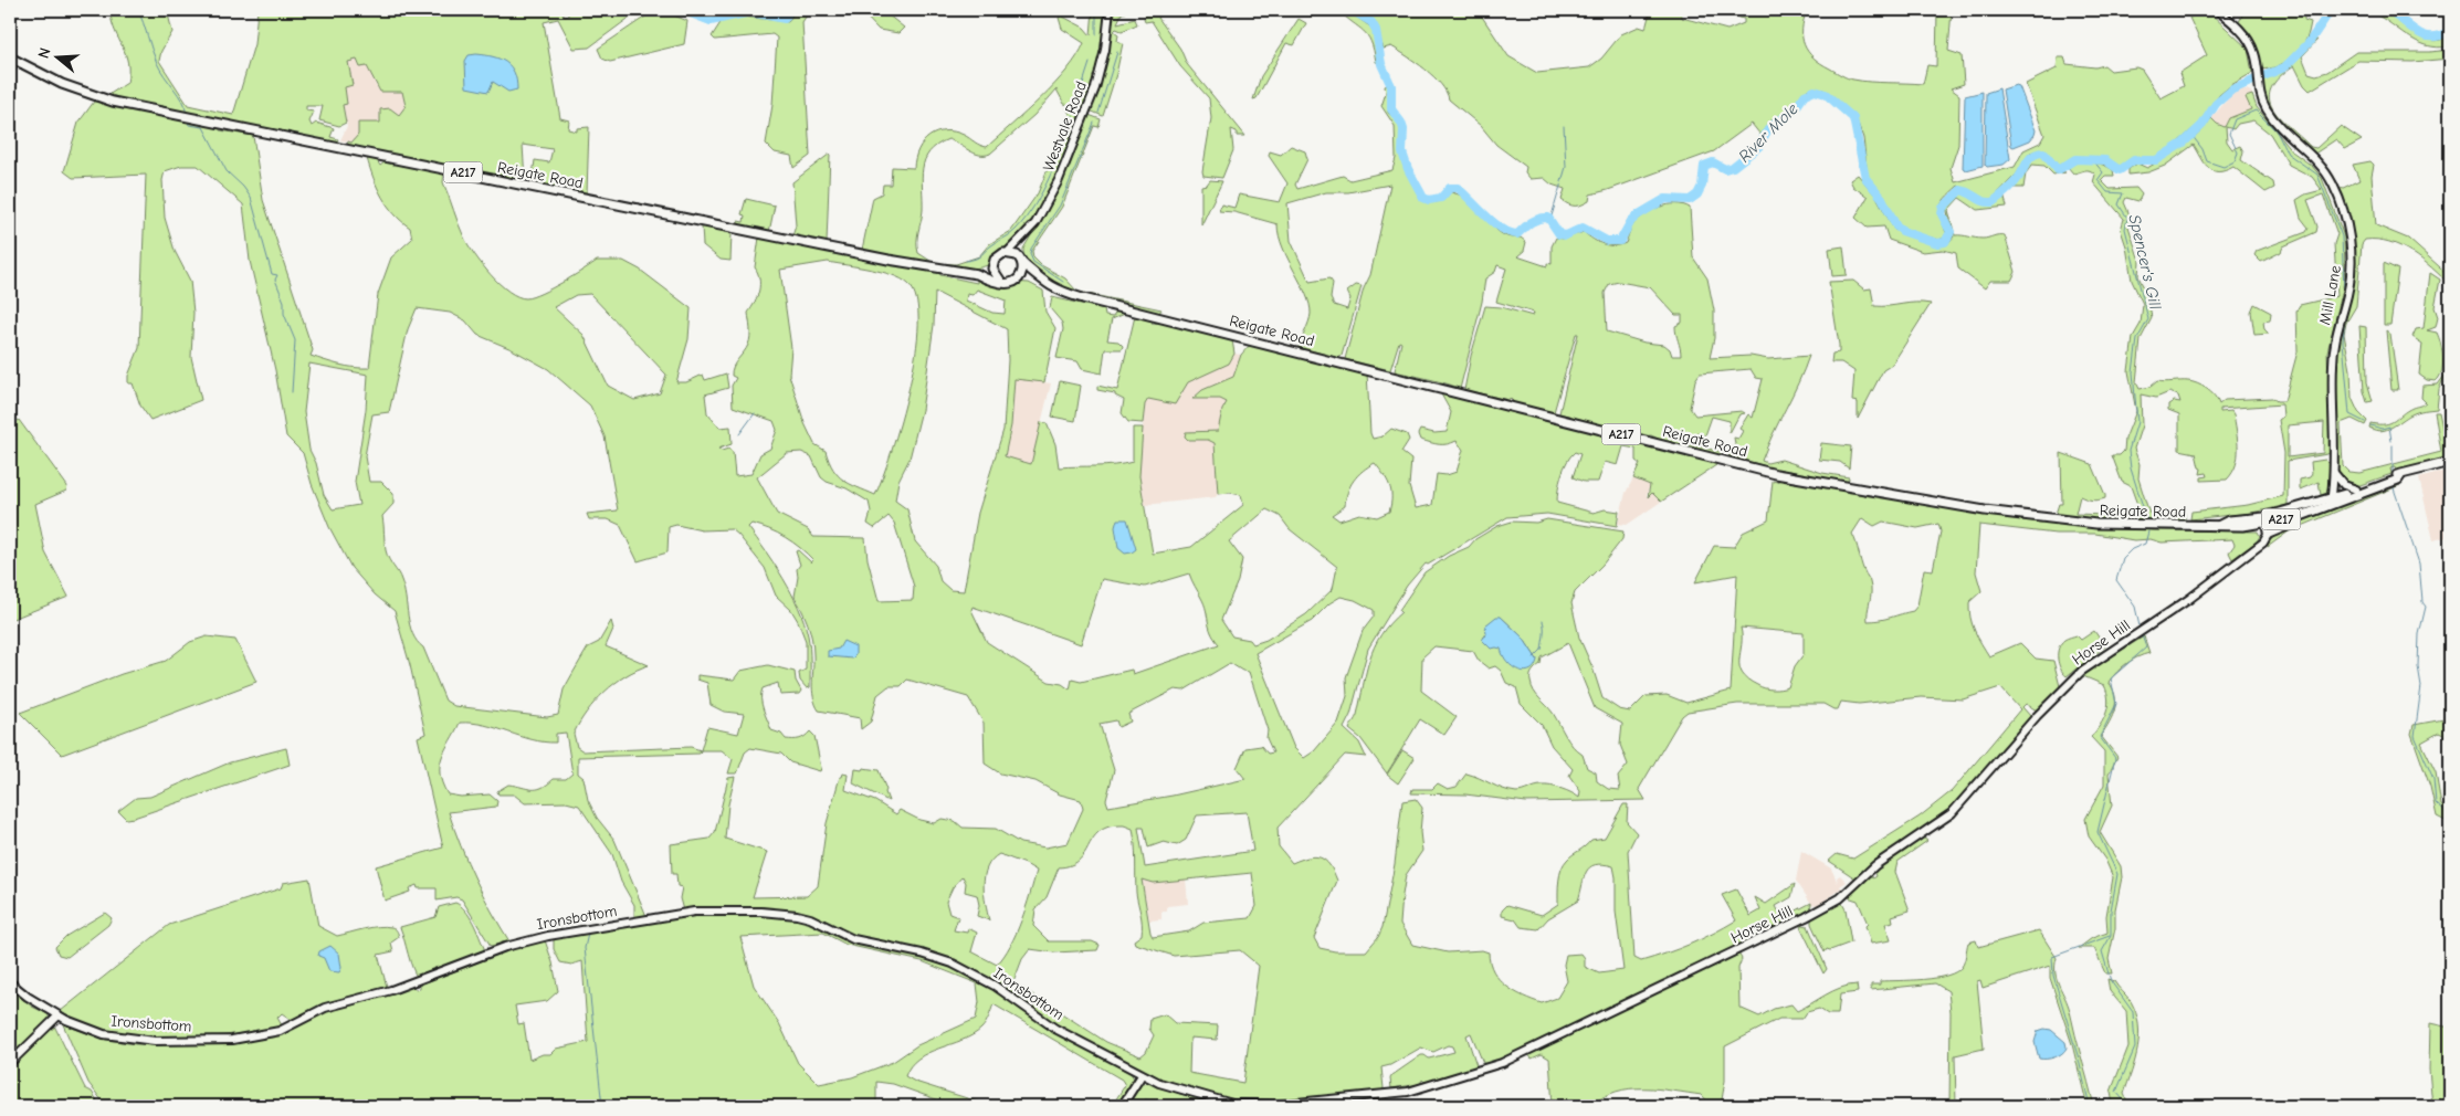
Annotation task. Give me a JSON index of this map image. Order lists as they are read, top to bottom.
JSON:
{
  "streets": {
    "main road": ["A217", "Reigate Road"],
    "street": [
      "Westvale Road",
      "Mill Lane",
      "Horse Hill",
      "Ironsbottom"
    ]
  },
  "crossings": [
    ["Westvale Road", "Reigate Road"],
    ["Reigate Road", "Mill Lane"],
    ["Horse Hill", "Ironsbottom"]
  ],
  "water": ["River Mole", "Spencer's Gill"],
  "north": "left"
}
